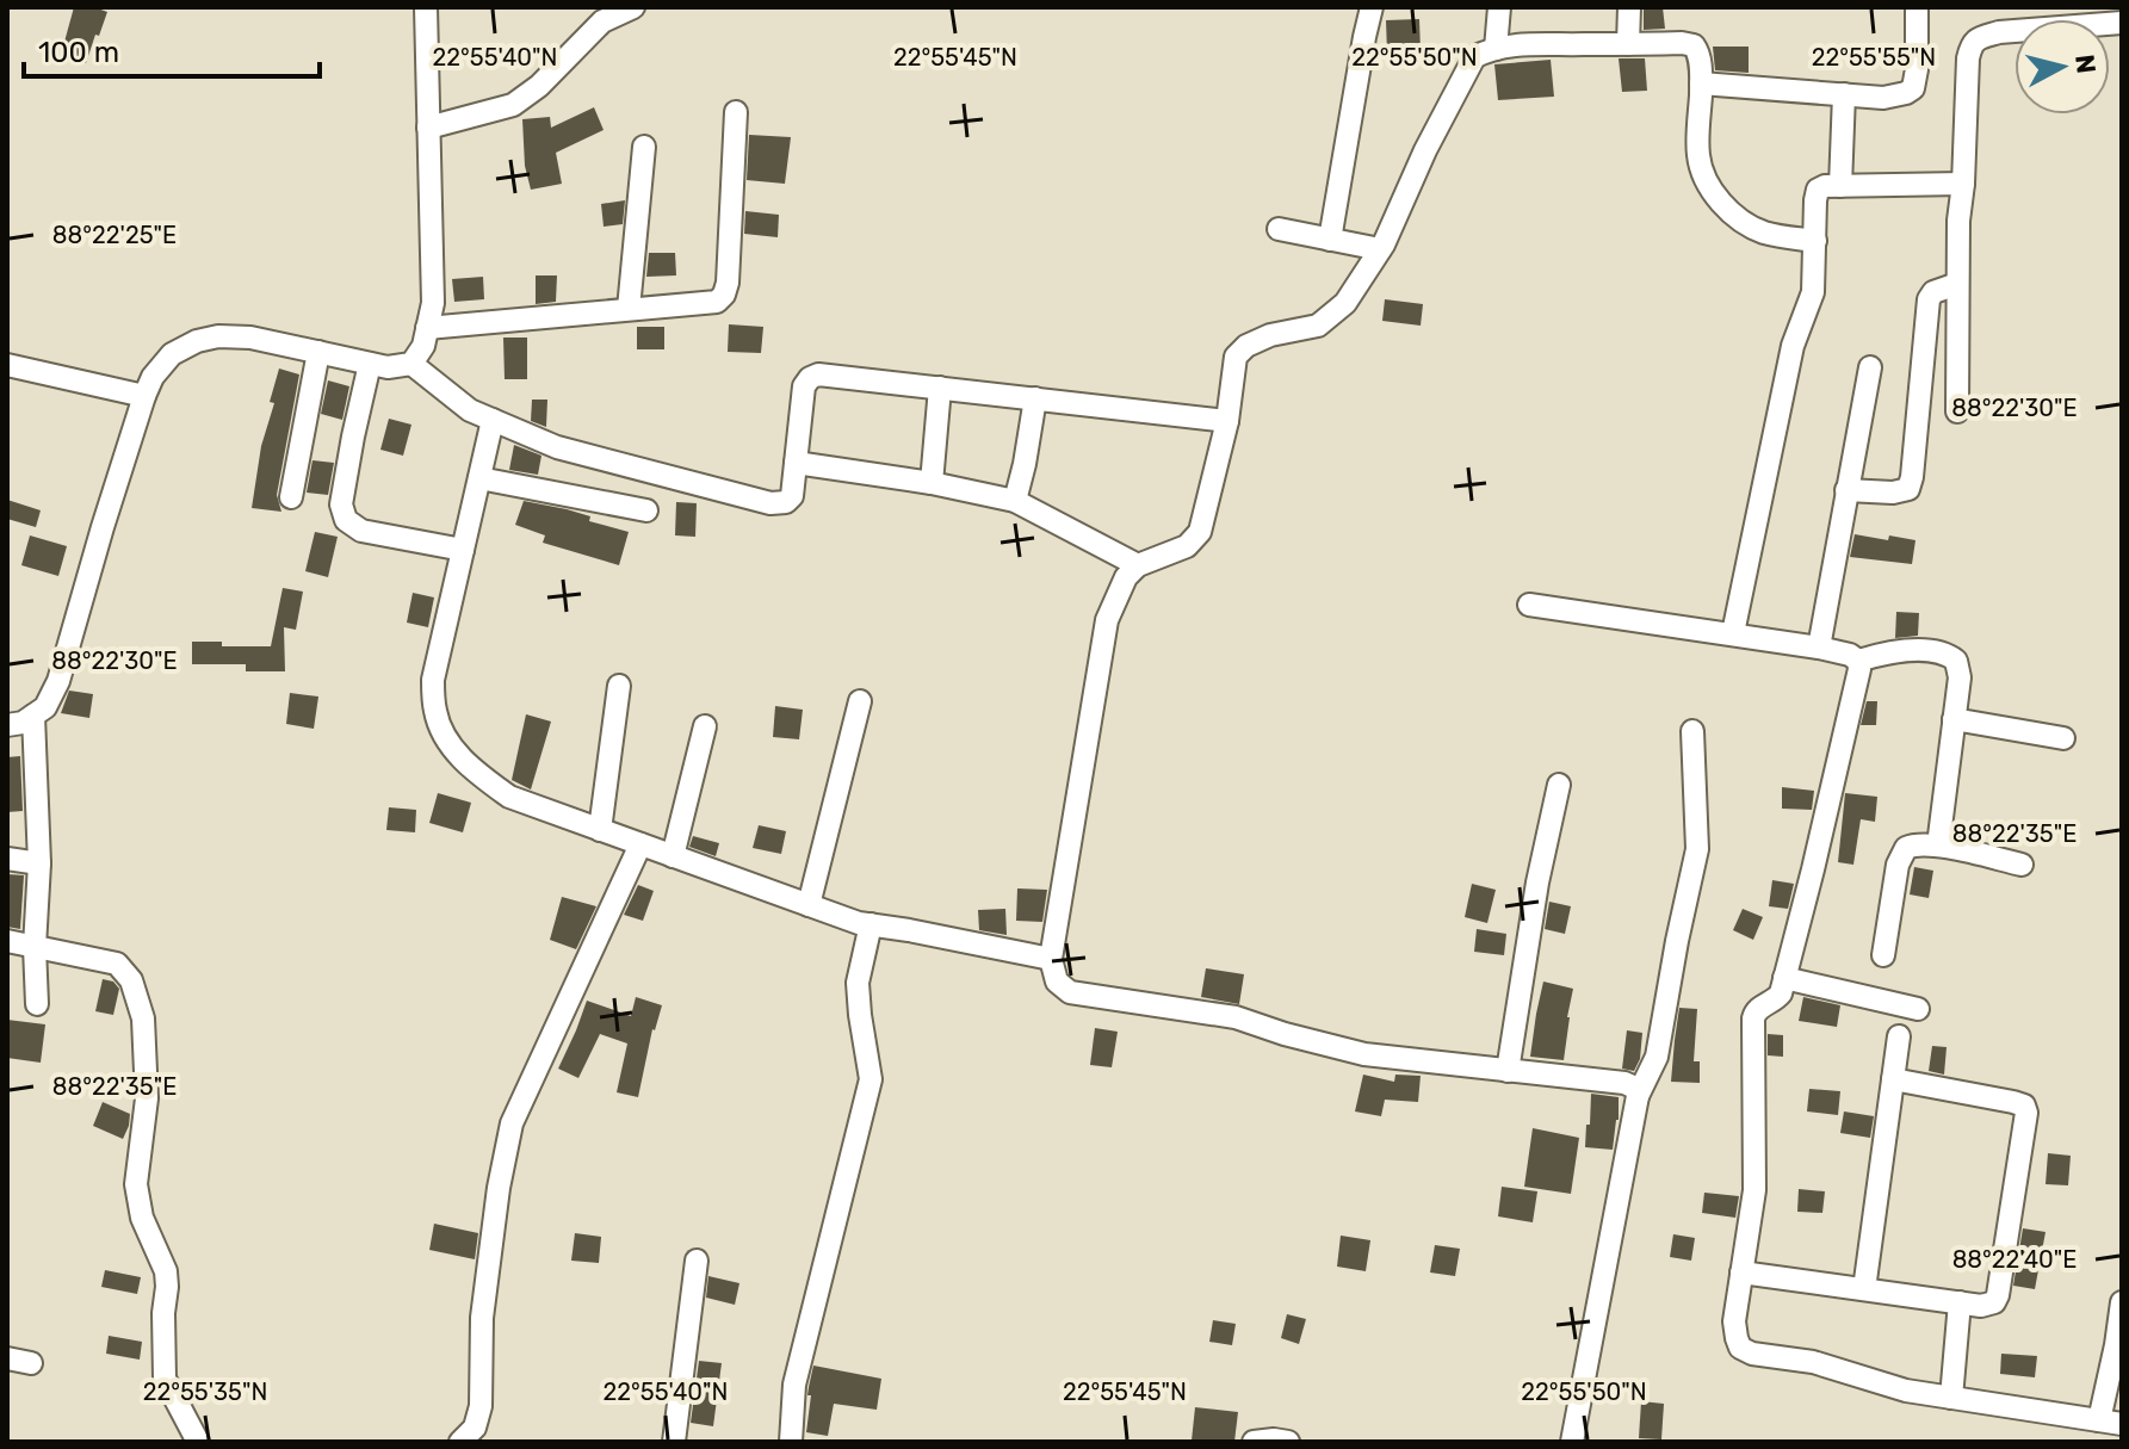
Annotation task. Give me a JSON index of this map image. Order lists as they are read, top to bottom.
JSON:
{
  "scale_bar": "100 m",
  "north": "right",
  "coordinates": [
    "22°55'40\"N",
    "22°55'45\"N",
    "22°55'50\"N",
    "22°55'55\"N",
    "88°22'25\"E",
    "88°22'30\"E",
    "88°22'35\"E",
    "88°22'40\"E",
    "22°55'35\"N"
  ]
}
